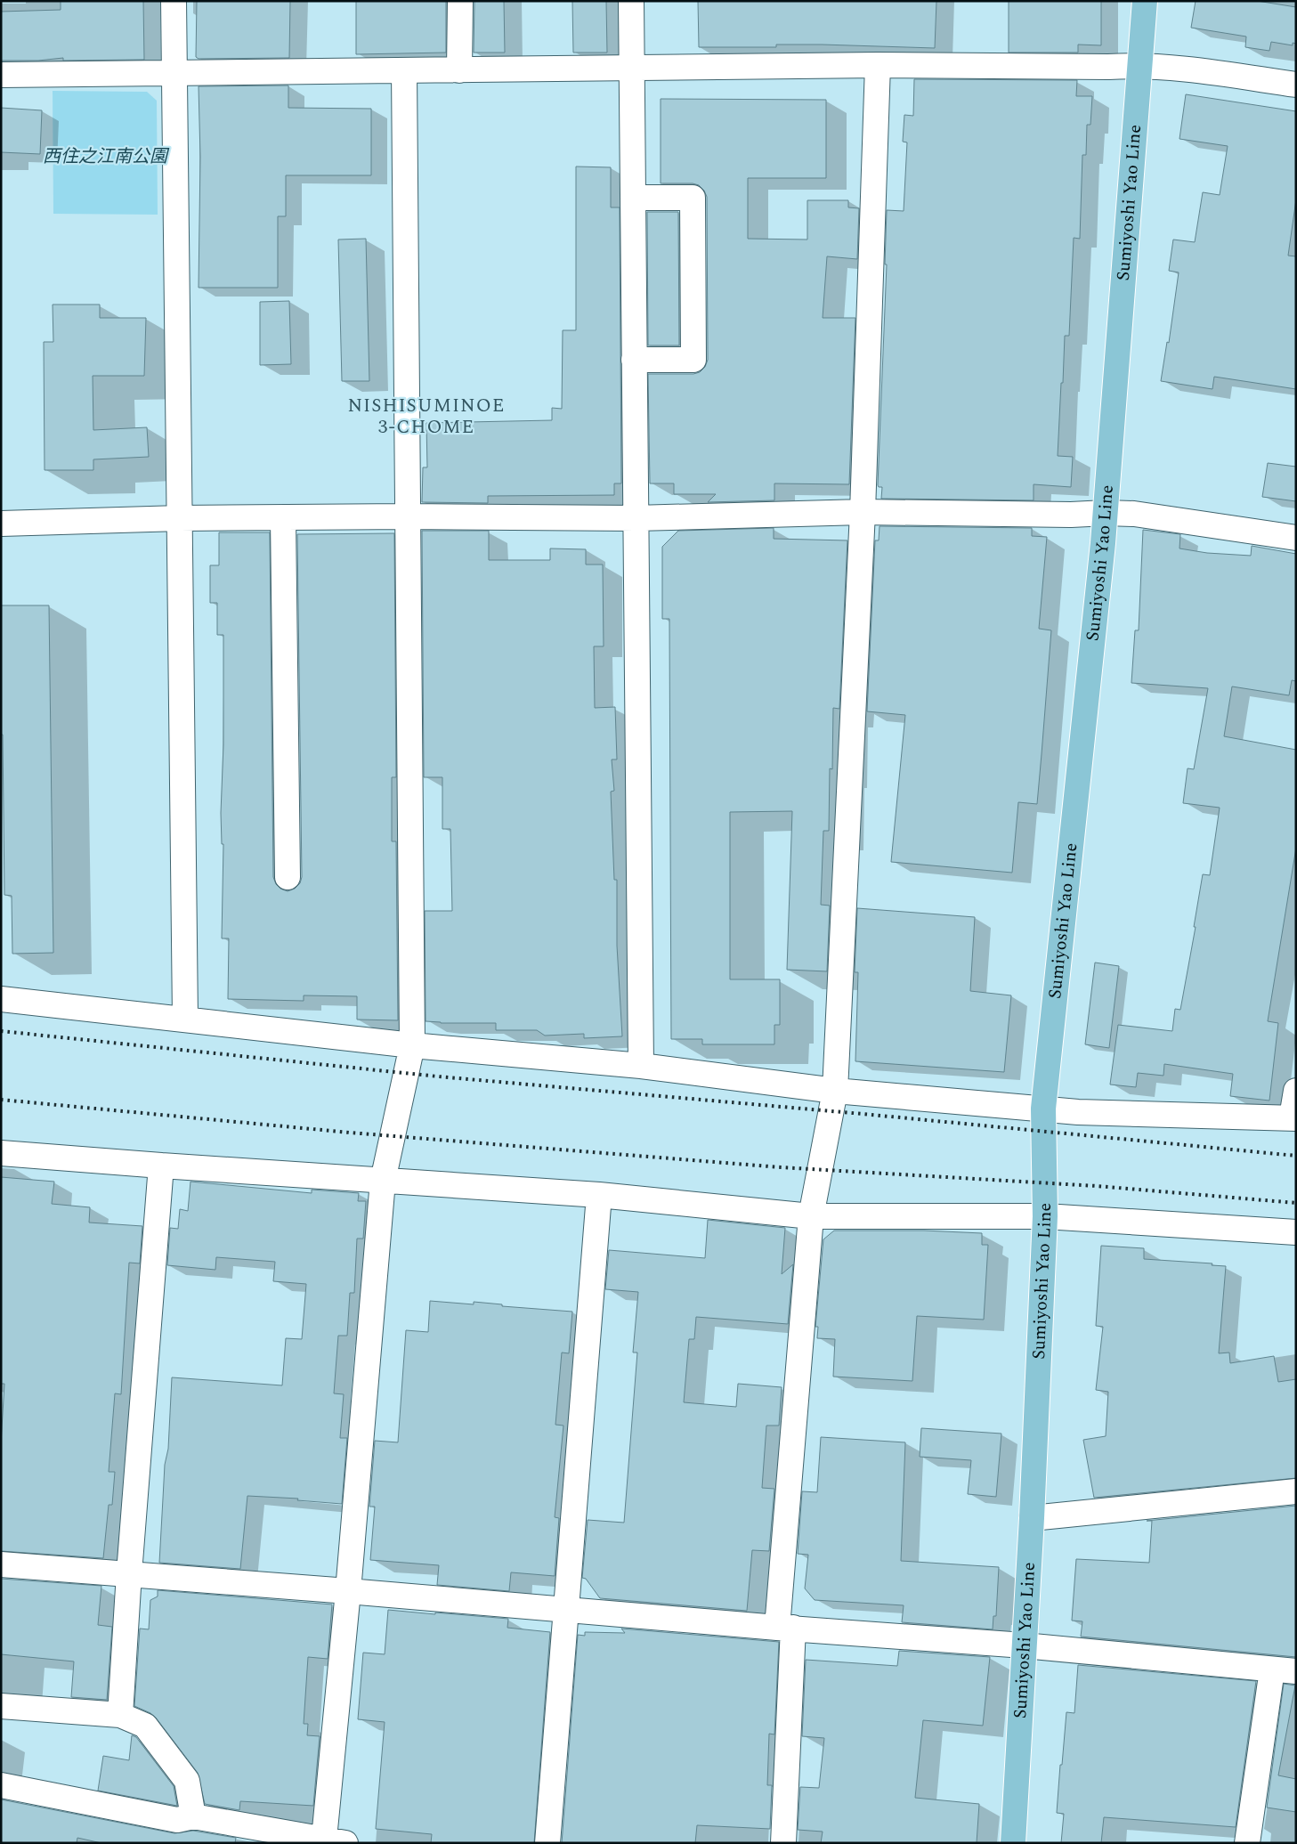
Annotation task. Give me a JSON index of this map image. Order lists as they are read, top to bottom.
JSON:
{
  "streets": {
    "main road": ["Sumiyoshi Yao Line"]
  },
  "districts": ["NISHISUMINOE 3-CHOME"],
  "parks": ["西住之江南公園"]
}
